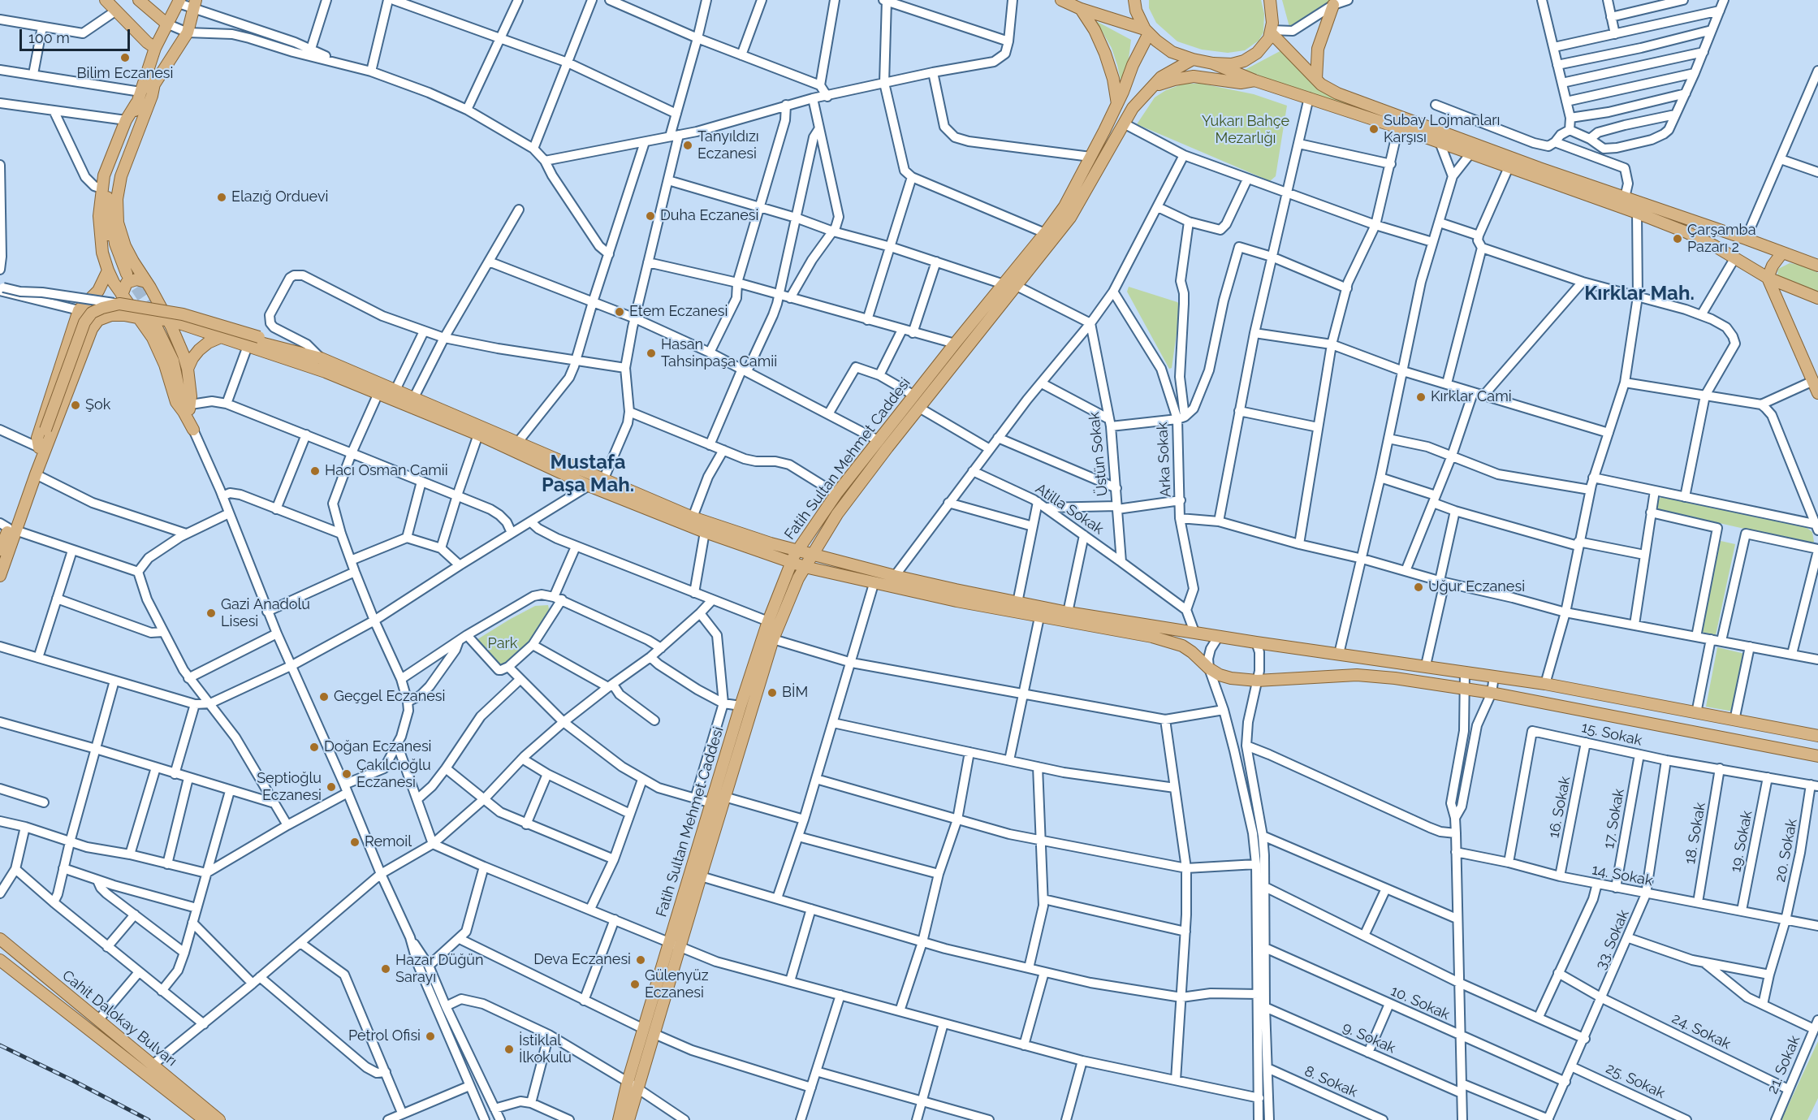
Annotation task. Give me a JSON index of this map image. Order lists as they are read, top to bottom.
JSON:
{
  "streets": {
    "main road": ["Fatih Sultan Mehmet Caddesi", "Cahit Dalokay Bulvarı"],
    "street": [
      "Üstün Sokak",
      "Arka Sokak",
      "Atilla Sokak",
      "15. Sokak",
      "16. Sokak",
      "17. Sokak",
      "18. Sokak",
      "19. Sokak",
      "20. Sokak",
      "14. Sokak",
      "33. Sokak",
      "10. Sokak",
      "24. Sokak",
      "9. Sokak",
      "21. Sokak",
      "25. Sokak",
      "8. Sokak"
    ]
  },
  "crossings": [
    ["Üstün Sokak", "Atilla Sokak"],
    ["15. Sokak", "16. Sokak"],
    ["15. Sokak", "17. Sokak"],
    ["15. Sokak", "18. Sokak"],
    ["15. Sokak", "19. Sokak"],
    ["15. Sokak", "20. Sokak"],
    ["15. Sokak", "14. Sokak"],
    ["15. Sokak", "33. Sokak"],
    ["16. Sokak", "14. Sokak"],
    ["17. Sokak", "14. Sokak"],
    ["18. Sokak", "14. Sokak"],
    ["19. Sokak", "14. Sokak"],
    ["20. Sokak", "14. Sokak"],
    ["14. Sokak", "33. Sokak"],
    ["33. Sokak", "10. Sokak"],
    ["33. Sokak", "24. Sokak"],
    ["33. Sokak", "25. Sokak"],
    ["24. Sokak", "21. Sokak"]
  ],
  "districts": ["Kırklar Mah.", "Mustafa Paşa Mah."],
  "parks": ["Yukarı Bahçe Mezarlığı", "Park"],
  "places": [
    "Bilim Eczanesi",
    "Subay Lojmanları Karşısı",
    "Tanyıldızı Eczanesi",
    "Elazığ Orduevi",
    "Duha Eczanesi",
    "Çarşamba Pazarı 2",
    "Etem Eczanesi",
    "Hasan Tahsinpaşa Camii",
    "Kırklar Cami",
    "Şok",
    "Hacı Osman Camii",
    "Uğur Eczanesi",
    "Gazi Anadolu Lisesi",
    "BİM",
    "Geçgel Eczanesi",
    "Doğan Eczanesi",
    "Çakılcıoğlu Eczanesi",
    "Septioğlu Eczanesi",
    "Remoil",
    "Deva Eczanesi",
    "Hazar Düğün Sarayı",
    "Gülenyüz Eczanesi",
    "Petrol Ofisi",
    "İstiklal İlkokulu"
  ],
  "scale_bar": "100 m"
}
